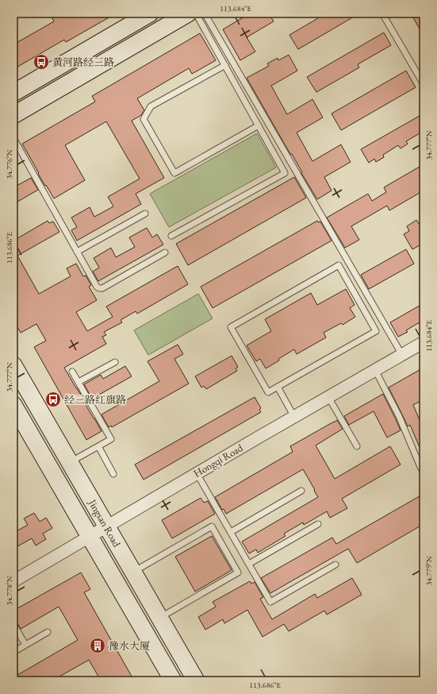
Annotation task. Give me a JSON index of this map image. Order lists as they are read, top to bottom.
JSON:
{
  "streets": {
    "main road": ["Jingsan Road"],
    "street": ["Hongqi Road"]
  },
  "crossings": [
    ["Hongqi Road", "Jingsan Road"]
  ],
  "places": {
    "bus stop": ["黄河路经三路", "经三路红旗路"],
    "building": ["豫水大厦"]
  },
  "coordinates": [
    "113.684°E",
    "34.777°N",
    "34.776°N",
    "113.686°E",
    "34.779°N",
    "34.778°N"
  ]
}
